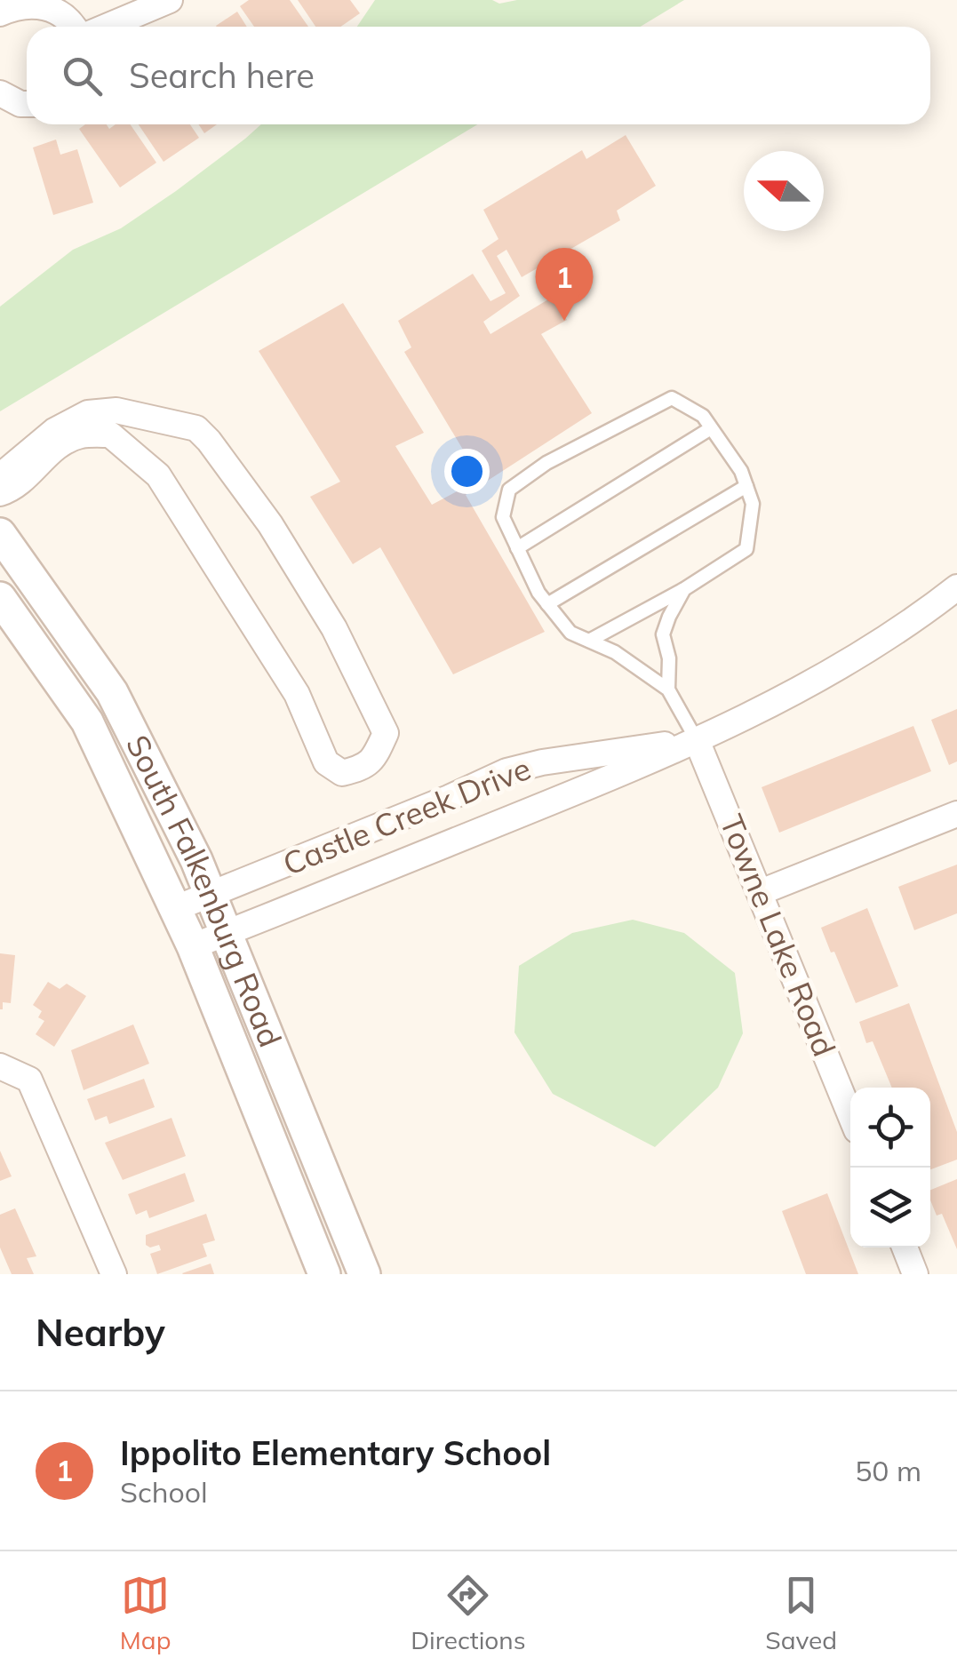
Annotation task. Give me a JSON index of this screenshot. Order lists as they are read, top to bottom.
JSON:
{
  "streets": {
    "street": ["Castle Creek Drive", "South Falkenburg Road", "Towne Lake Road"]
  },
  "crossings": [
    ["Castle Creek Drive", "South Falkenburg Road"],
    ["Castle Creek Drive", "Towne Lake Road"]
  ],
  "north": "left",
  "page": {
    "search": "Search here",
    "pins": "1",
    "heading": "Nearby",
    "list": [
      {
        "mark": "1",
        "name": "Ippolito Elementary School",
        "note": "School",
        "value": "50 m"
      }
    ],
    "nav": ["Map", "Directions", "Saved"]
  }
}
